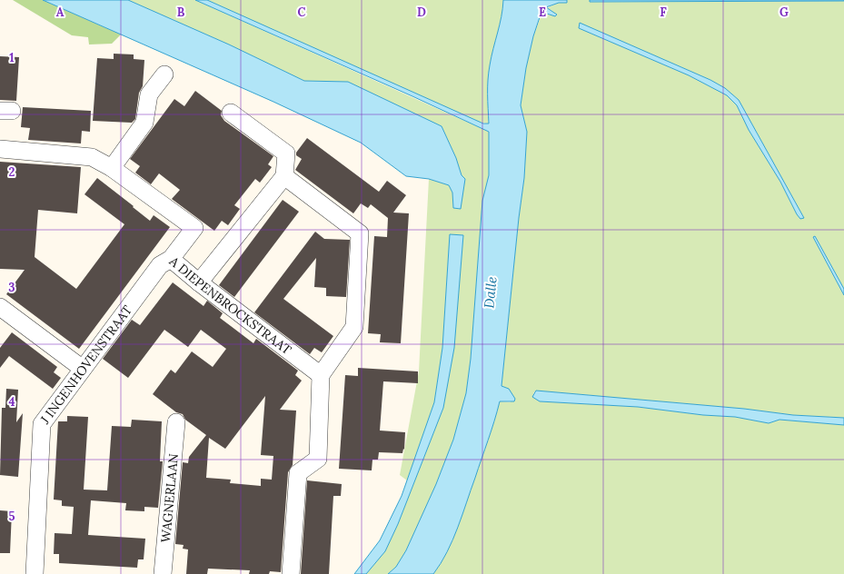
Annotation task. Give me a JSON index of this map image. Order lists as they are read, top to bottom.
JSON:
{
  "streets": {
    "street": ["A DIEPENBROCKSTRAAT", "J INGENHOVENSTRAAT", "WAGNERLAAN"]
  },
  "crossings": [
    ["A DIEPENBROCKSTRAAT", "J INGENHOVENSTRAAT"]
  ],
  "water": ["Dalle"],
  "grid": {
    "columns": [
      "A",
      "B",
      "C",
      "D",
      "E",
      "F",
      "G"
    ],
    "rows": [
      "1",
      "2",
      "3",
      "4",
      "5"
    ]
  }
}
